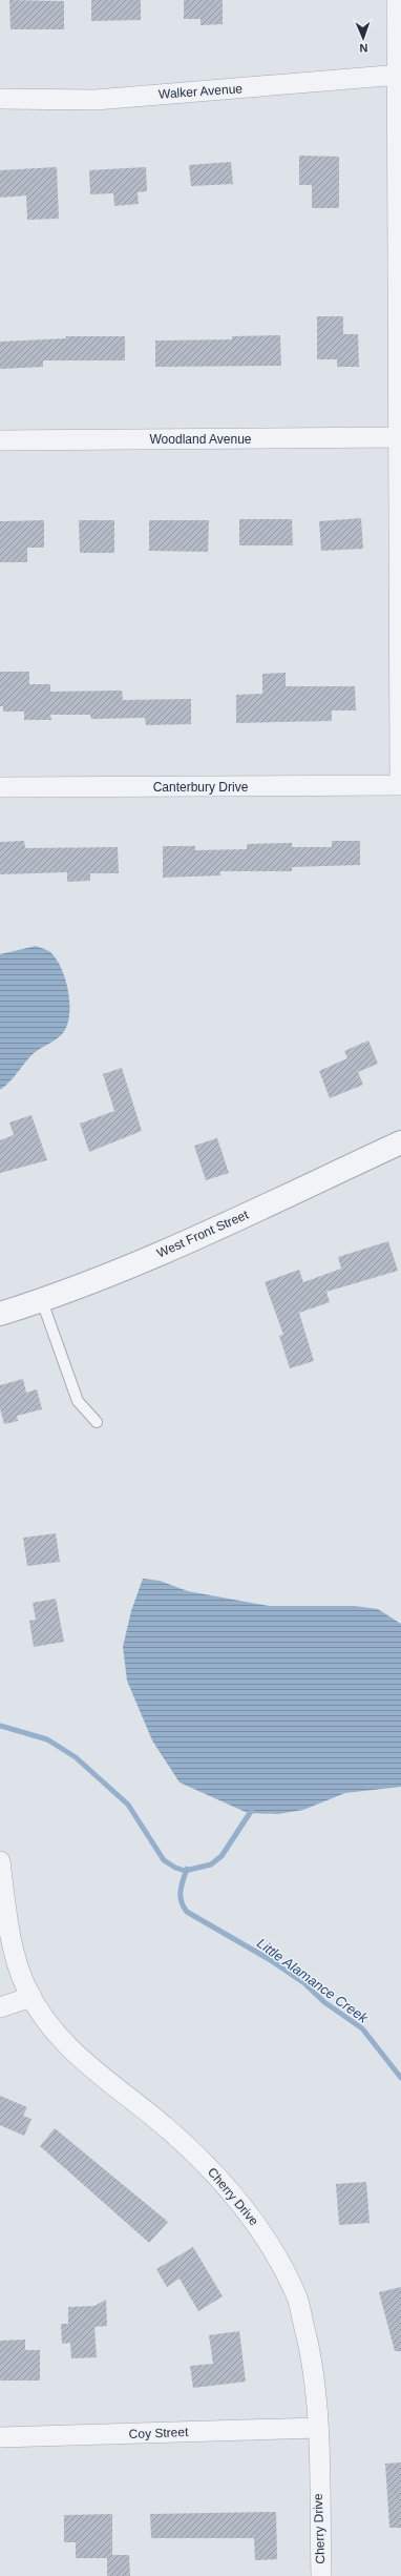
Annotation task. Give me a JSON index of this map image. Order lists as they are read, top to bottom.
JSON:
{
  "streets": {
    "street": [
      "Walker Avenue",
      "Woodland Avenue",
      "Canterbury Drive",
      "West Front Street",
      "Cherry Drive",
      "Coy Street"
    ]
  },
  "crossings": [
    ["Cherry Drive", "Coy Street"]
  ],
  "water": ["Little Alamance Creek"],
  "north": "bottom"
}
